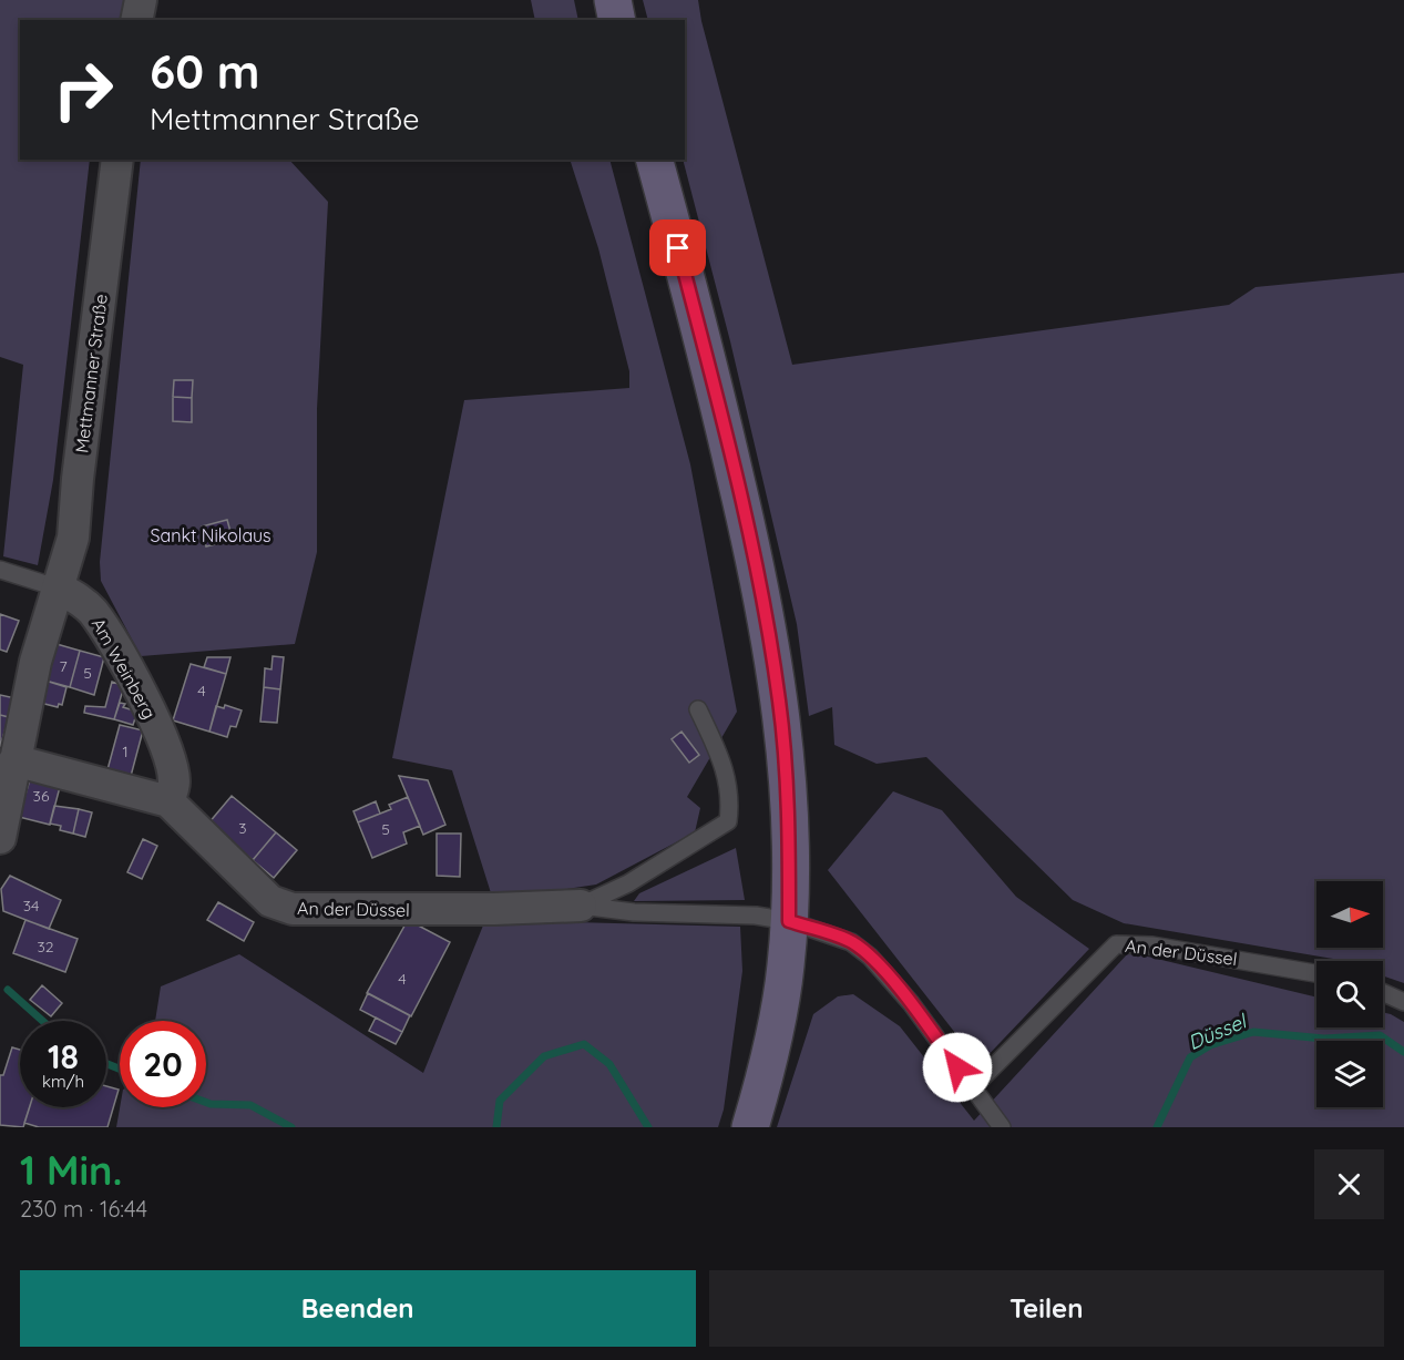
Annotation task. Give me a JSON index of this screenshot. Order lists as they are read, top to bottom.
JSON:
{
  "streets": {
    "street": ["Mettmanner Straße", "Am Weinberg", "An der Düssel"]
  },
  "crossings": [
    ["Mettmanner Straße", "Am Weinberg"],
    ["Am Weinberg", "An der Düssel"]
  ],
  "water": ["Düssel"],
  "parks": ["Sankt Nikolaus"],
  "house_numbers": [
    "7",
    "5",
    "4",
    "1",
    "36",
    "3",
    "5",
    "34",
    "32",
    "4"
  ],
  "north": "right",
  "page": {
    "turn": ["60 m", "Mettmanner Straße"],
    "speed": "18 km/h",
    "limit": "20",
    "heading": ["1 Min.", "230 m · 16:44"],
    "buttons": ["Beenden", "Teilen"]
  }
}
